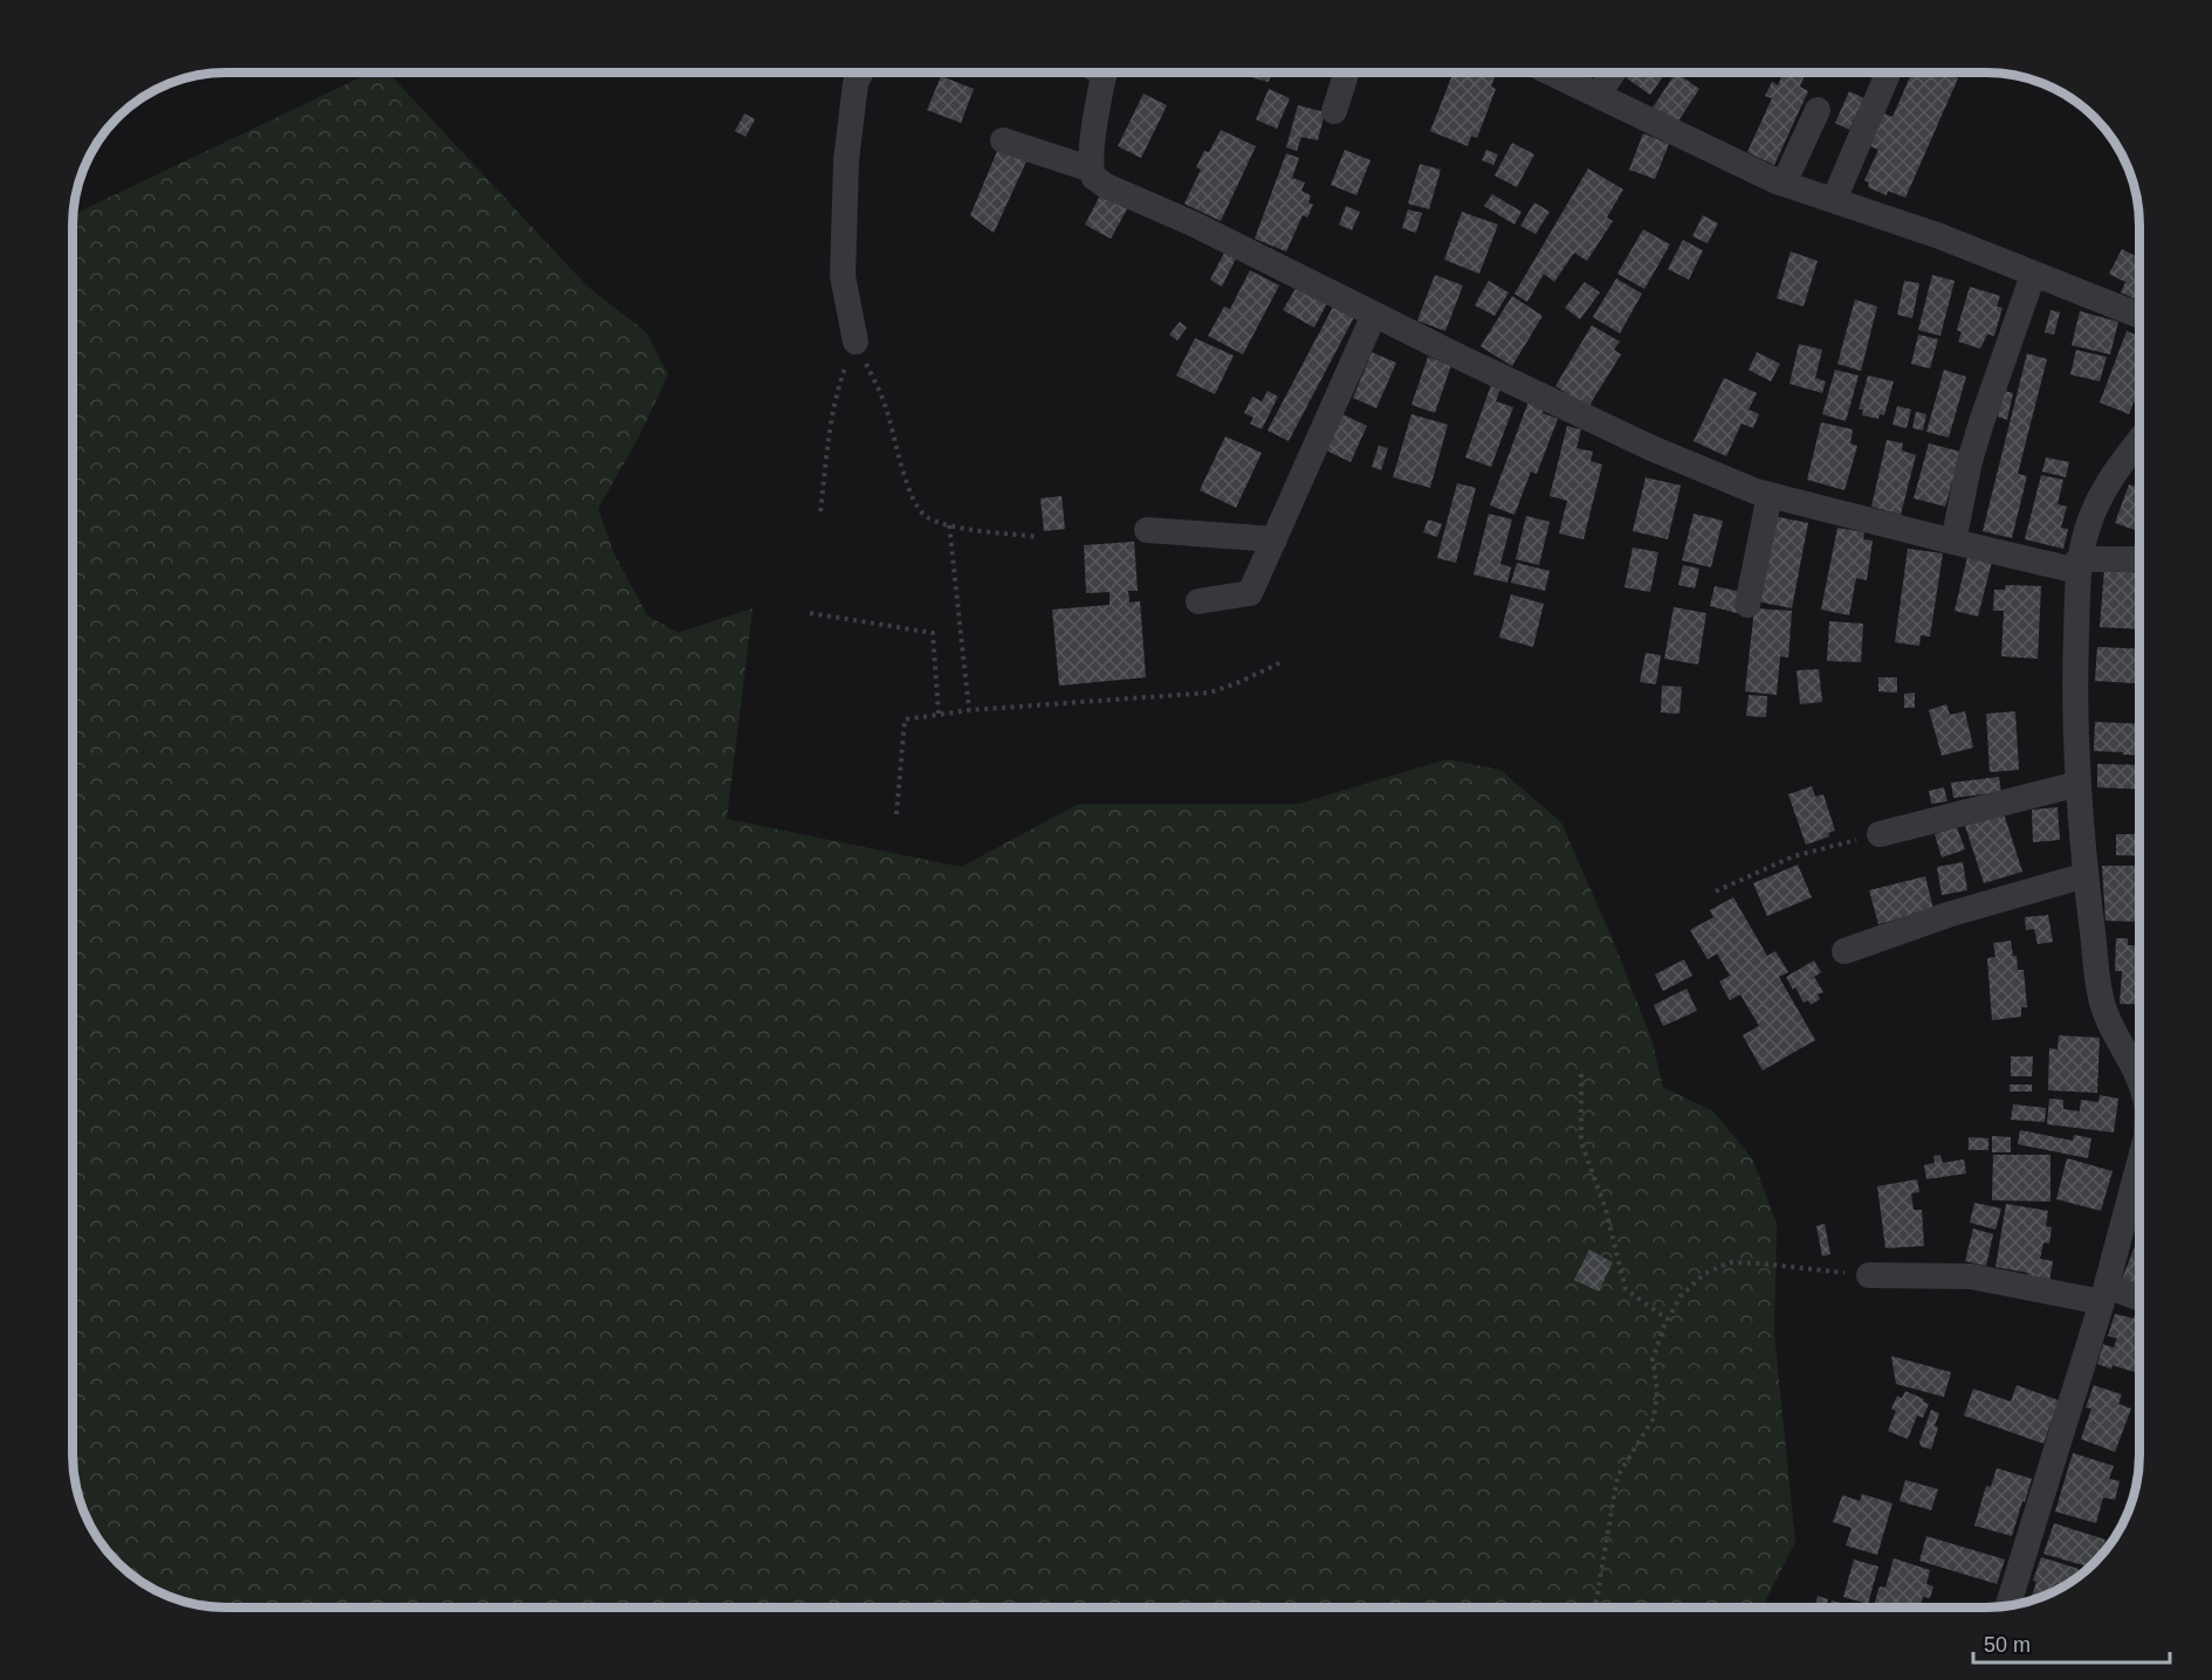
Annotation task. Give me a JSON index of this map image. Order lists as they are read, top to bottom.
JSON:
{
  "scale_bar": "50 m"
}
